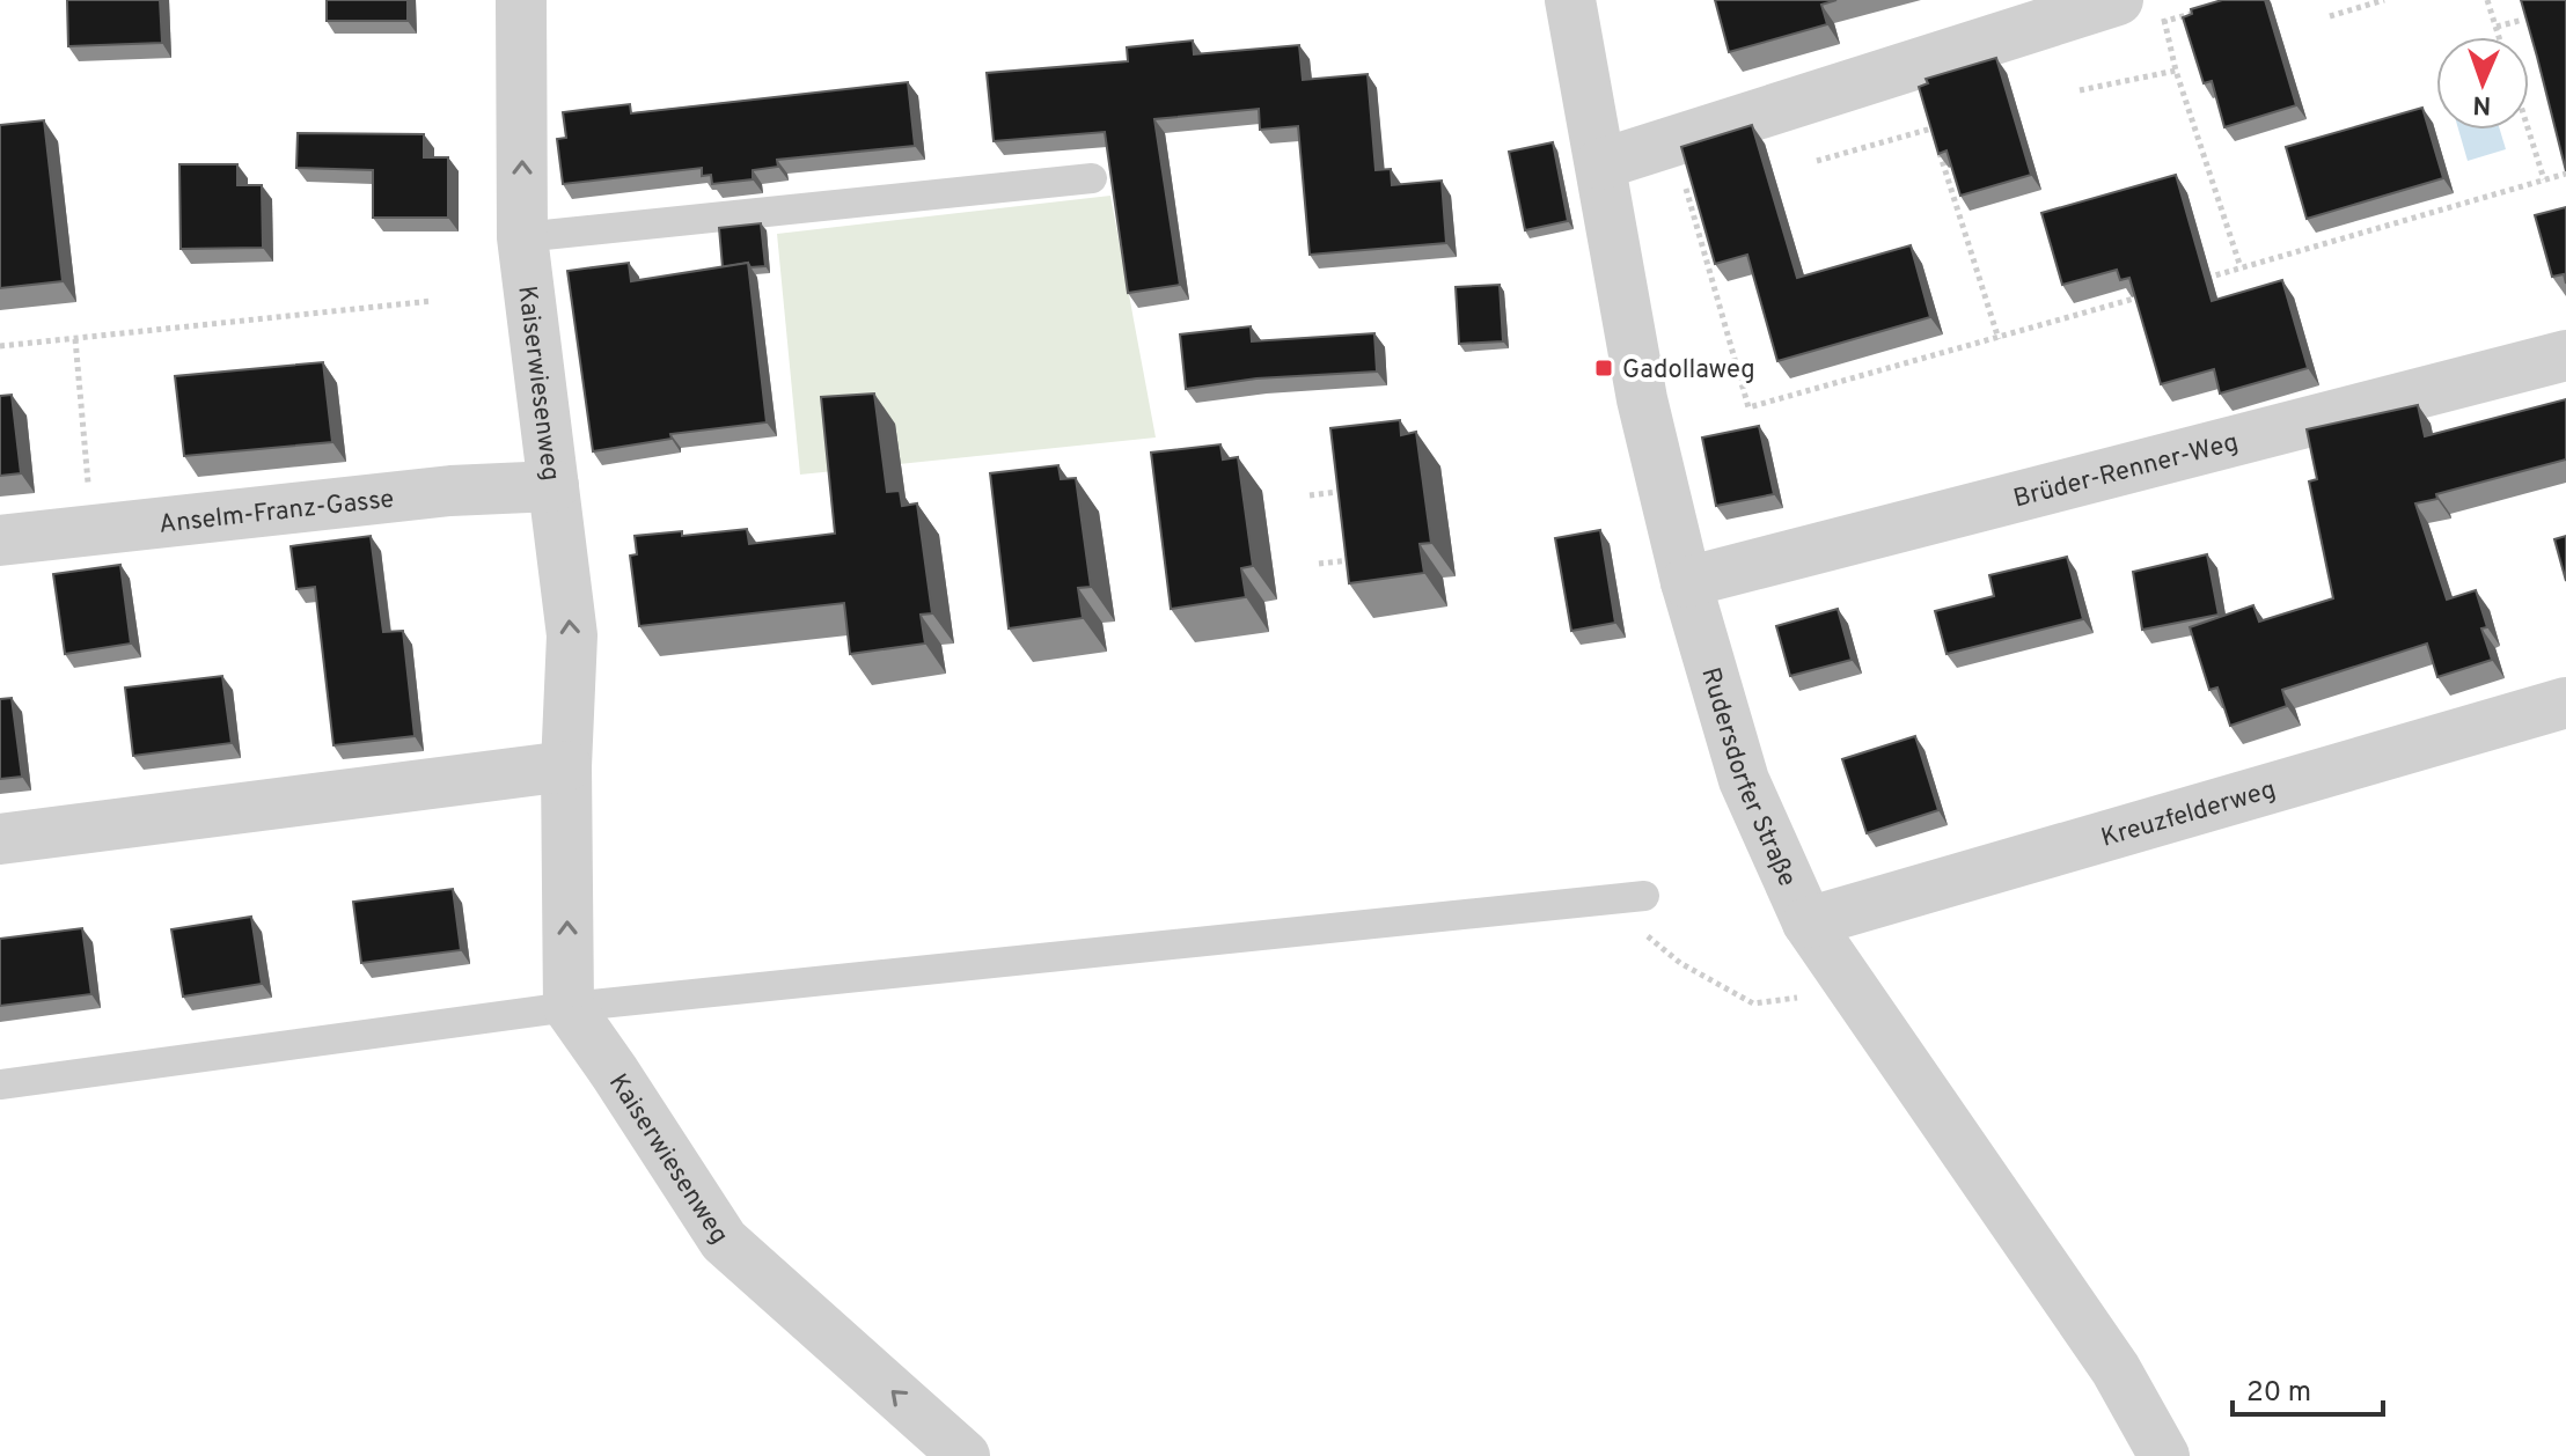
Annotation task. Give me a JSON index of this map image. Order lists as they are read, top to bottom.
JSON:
{
  "streets": {
    "street": [
      "Kaiserwiesenweg",
      "Brüder-Renner-Weg",
      "Anselm-Franz-Gasse",
      "Rudersdorfer Straße",
      "Kreuzfelderweg"
    ]
  },
  "crossings": [
    ["Kaiserwiesenweg", "Anselm-Franz-Gasse"],
    ["Brüder-Renner-Weg", "Rudersdorfer Straße"],
    ["Rudersdorfer Straße", "Kreuzfelderweg"]
  ],
  "one_way": ["Kaiserwiesenweg"],
  "places": {
    "transit": ["Gadollaweg"]
  },
  "scale_bar": "20 m",
  "north": "bottom"
}
